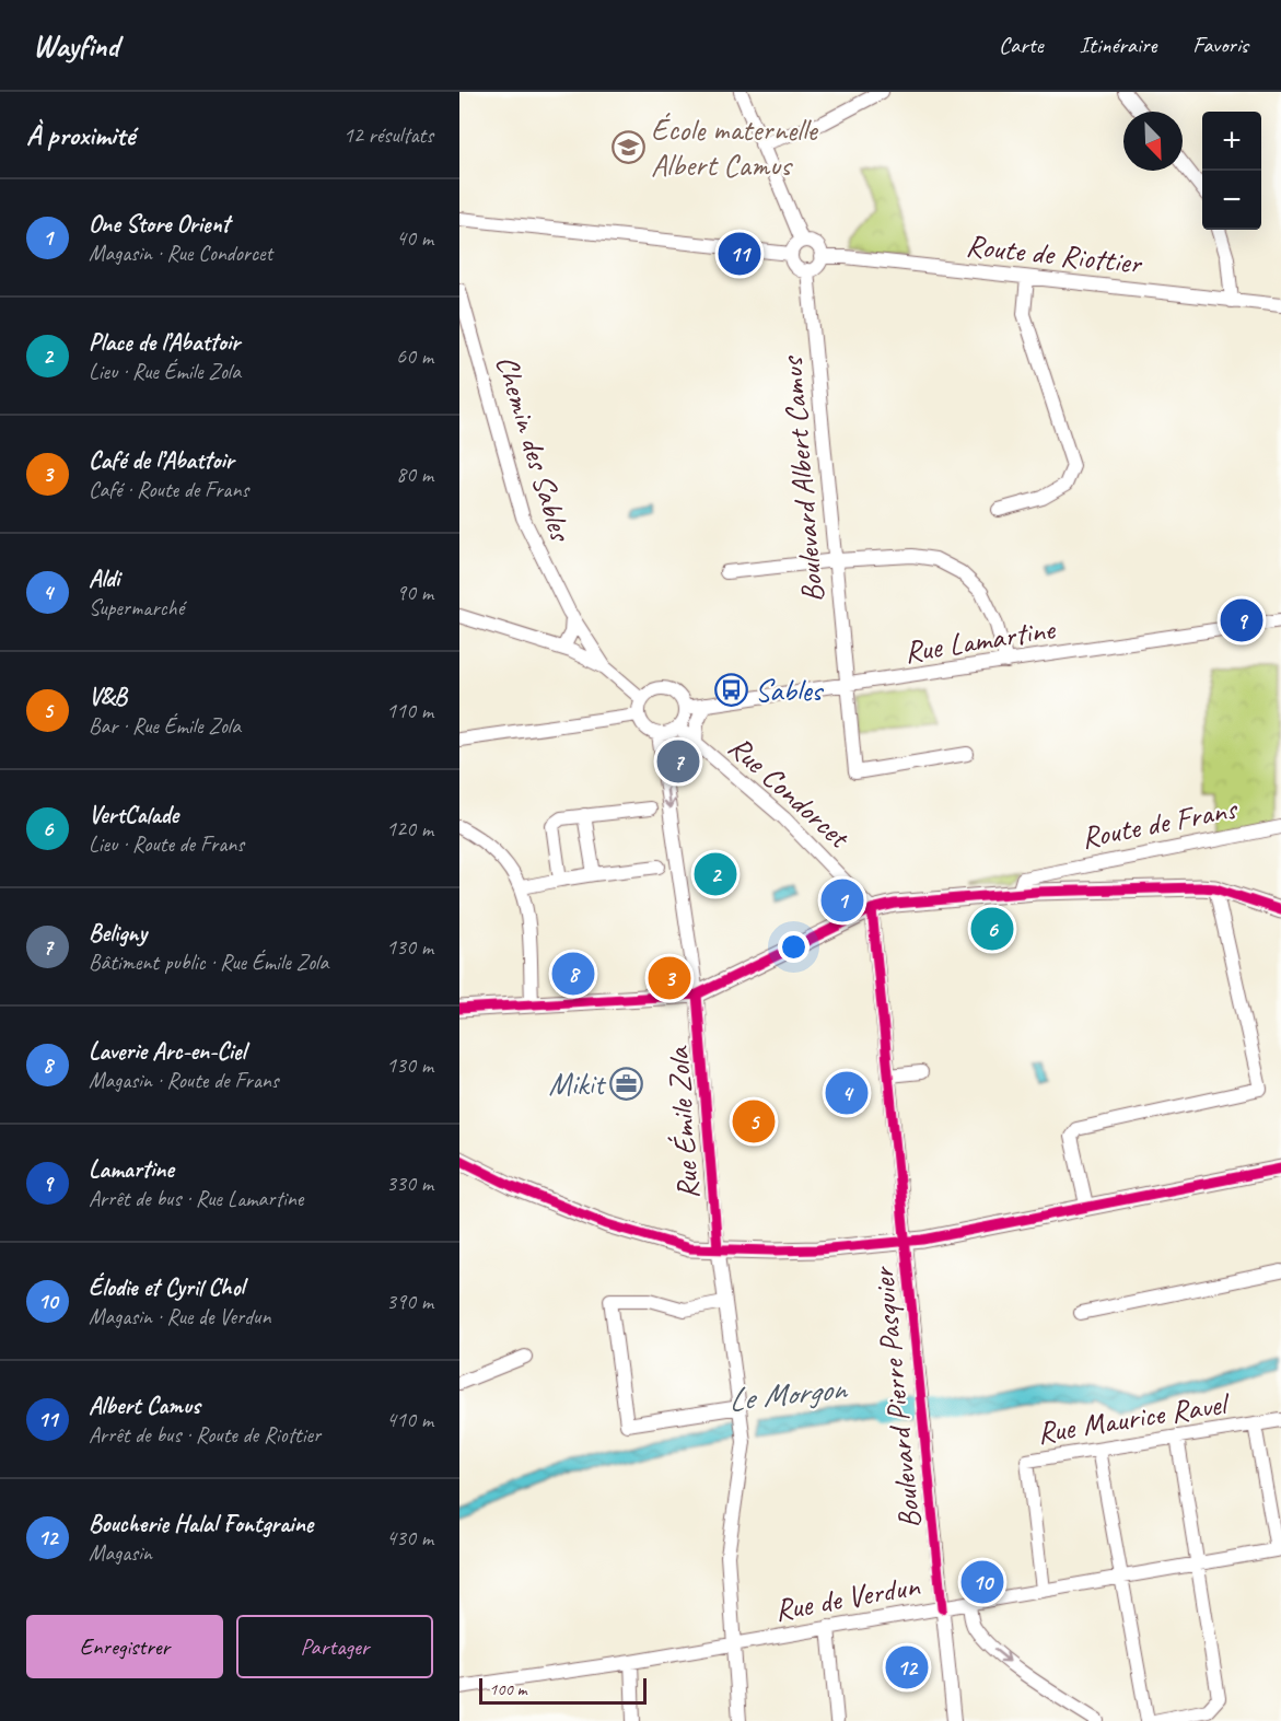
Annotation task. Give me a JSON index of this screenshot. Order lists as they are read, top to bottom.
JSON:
{
  "streets": {
    "street": [
      "Route de Riottier",
      "Chemin des Sables",
      "Boulevard Albert Camus",
      "Rue Lamartine",
      "Rue Condorcet",
      "Route de Frans",
      "Rue Émile Zola",
      "Boulevard Pierre Pasquier",
      "Rue Maurice Ravel",
      "Rue de Verdun"
    ]
  },
  "crossings": [
    ["Route de Riottier", "Boulevard Albert Camus"],
    ["Boulevard Albert Camus", "Rue Lamartine"],
    ["Rue Lamartine", "Rue Condorcet"],
    ["Rue Lamartine", "Rue Émile Zola"],
    ["Rue Condorcet", "Rue Émile Zola"],
    ["Rue Condorcet", "Boulevard Pierre Pasquier"],
    ["Rue Émile Zola", "Rue de Verdun"],
    ["Boulevard Pierre Pasquier", "Rue de Verdun"],
    ["Rue Maurice Ravel", "Rue de Verdun"]
  ],
  "water": ["Le Morgon"],
  "places": {
    "school or university": ["École maternelle Albert Camus"],
    "bus stop": ["Sables"],
    "office": ["Mikit"]
  },
  "scale_bar": "100 m",
  "north": "bottom right",
  "page": {
    "header": "Wayfind",
    "nav": ["Carte", "Itinéraire", "Favoris"],
    "heading": ["À proximité", "12 résultats"],
    "map_buttons": ["+", "−"],
    "list": [
      {
        "mark": "1",
        "name": "One Store Orient",
        "note": "Magasin · Rue Condorcet",
        "value": "40 m"
      },
      {
        "mark": "2",
        "name": "Place de l’Abattoir",
        "note": "Lieu · Rue Émile Zola",
        "value": "60 m"
      },
      {
        "mark": "3",
        "name": "Café de l’Abattoir",
        "note": "Café · Route de Frans",
        "value": "80 m"
      },
      {
        "mark": "4",
        "name": "Aldi",
        "note": "Supermarché",
        "value": "90 m"
      },
      {
        "mark": "5",
        "name": "V&B",
        "note": "Bar · Rue Émile Zola",
        "value": "110 m"
      },
      {
        "mark": "6",
        "name": "VertCalade",
        "note": "Lieu · Route de Frans",
        "value": "120 m"
      },
      {
        "mark": "7",
        "name": "Beligny",
        "note": "Bâtiment public · Rue Émile Zola",
        "value": "130 m"
      },
      {
        "mark": "8",
        "name": "Laverie Arc-en-Ciel",
        "note": "Magasin · Route de Frans",
        "value": "130 m"
      },
      {
        "mark": "9",
        "name": "Lamartine",
        "note": "Arrêt de bus · Rue Lamartine",
        "value": "330 m"
      },
      {
        "mark": "10",
        "name": "Élodie et Cyril Chol",
        "note": "Magasin · Rue de Verdun",
        "value": "390 m"
      },
      {
        "mark": "11",
        "name": "Albert Camus",
        "note": "Arrêt de bus · Route de Riottier",
        "value": "410 m"
      },
      {
        "mark": "12",
        "name": "Boucherie Halal Fontgraine",
        "note": "Magasin",
        "value": "430 m"
      }
    ],
    "pins": [
      "11",
      "9",
      "7",
      "2",
      "1",
      "6",
      "8",
      "3",
      "4",
      "5",
      "10",
      "12"
    ],
    "buttons": ["Enregistrer", "Partager"],
    "scale": "100 m"
  }
}
